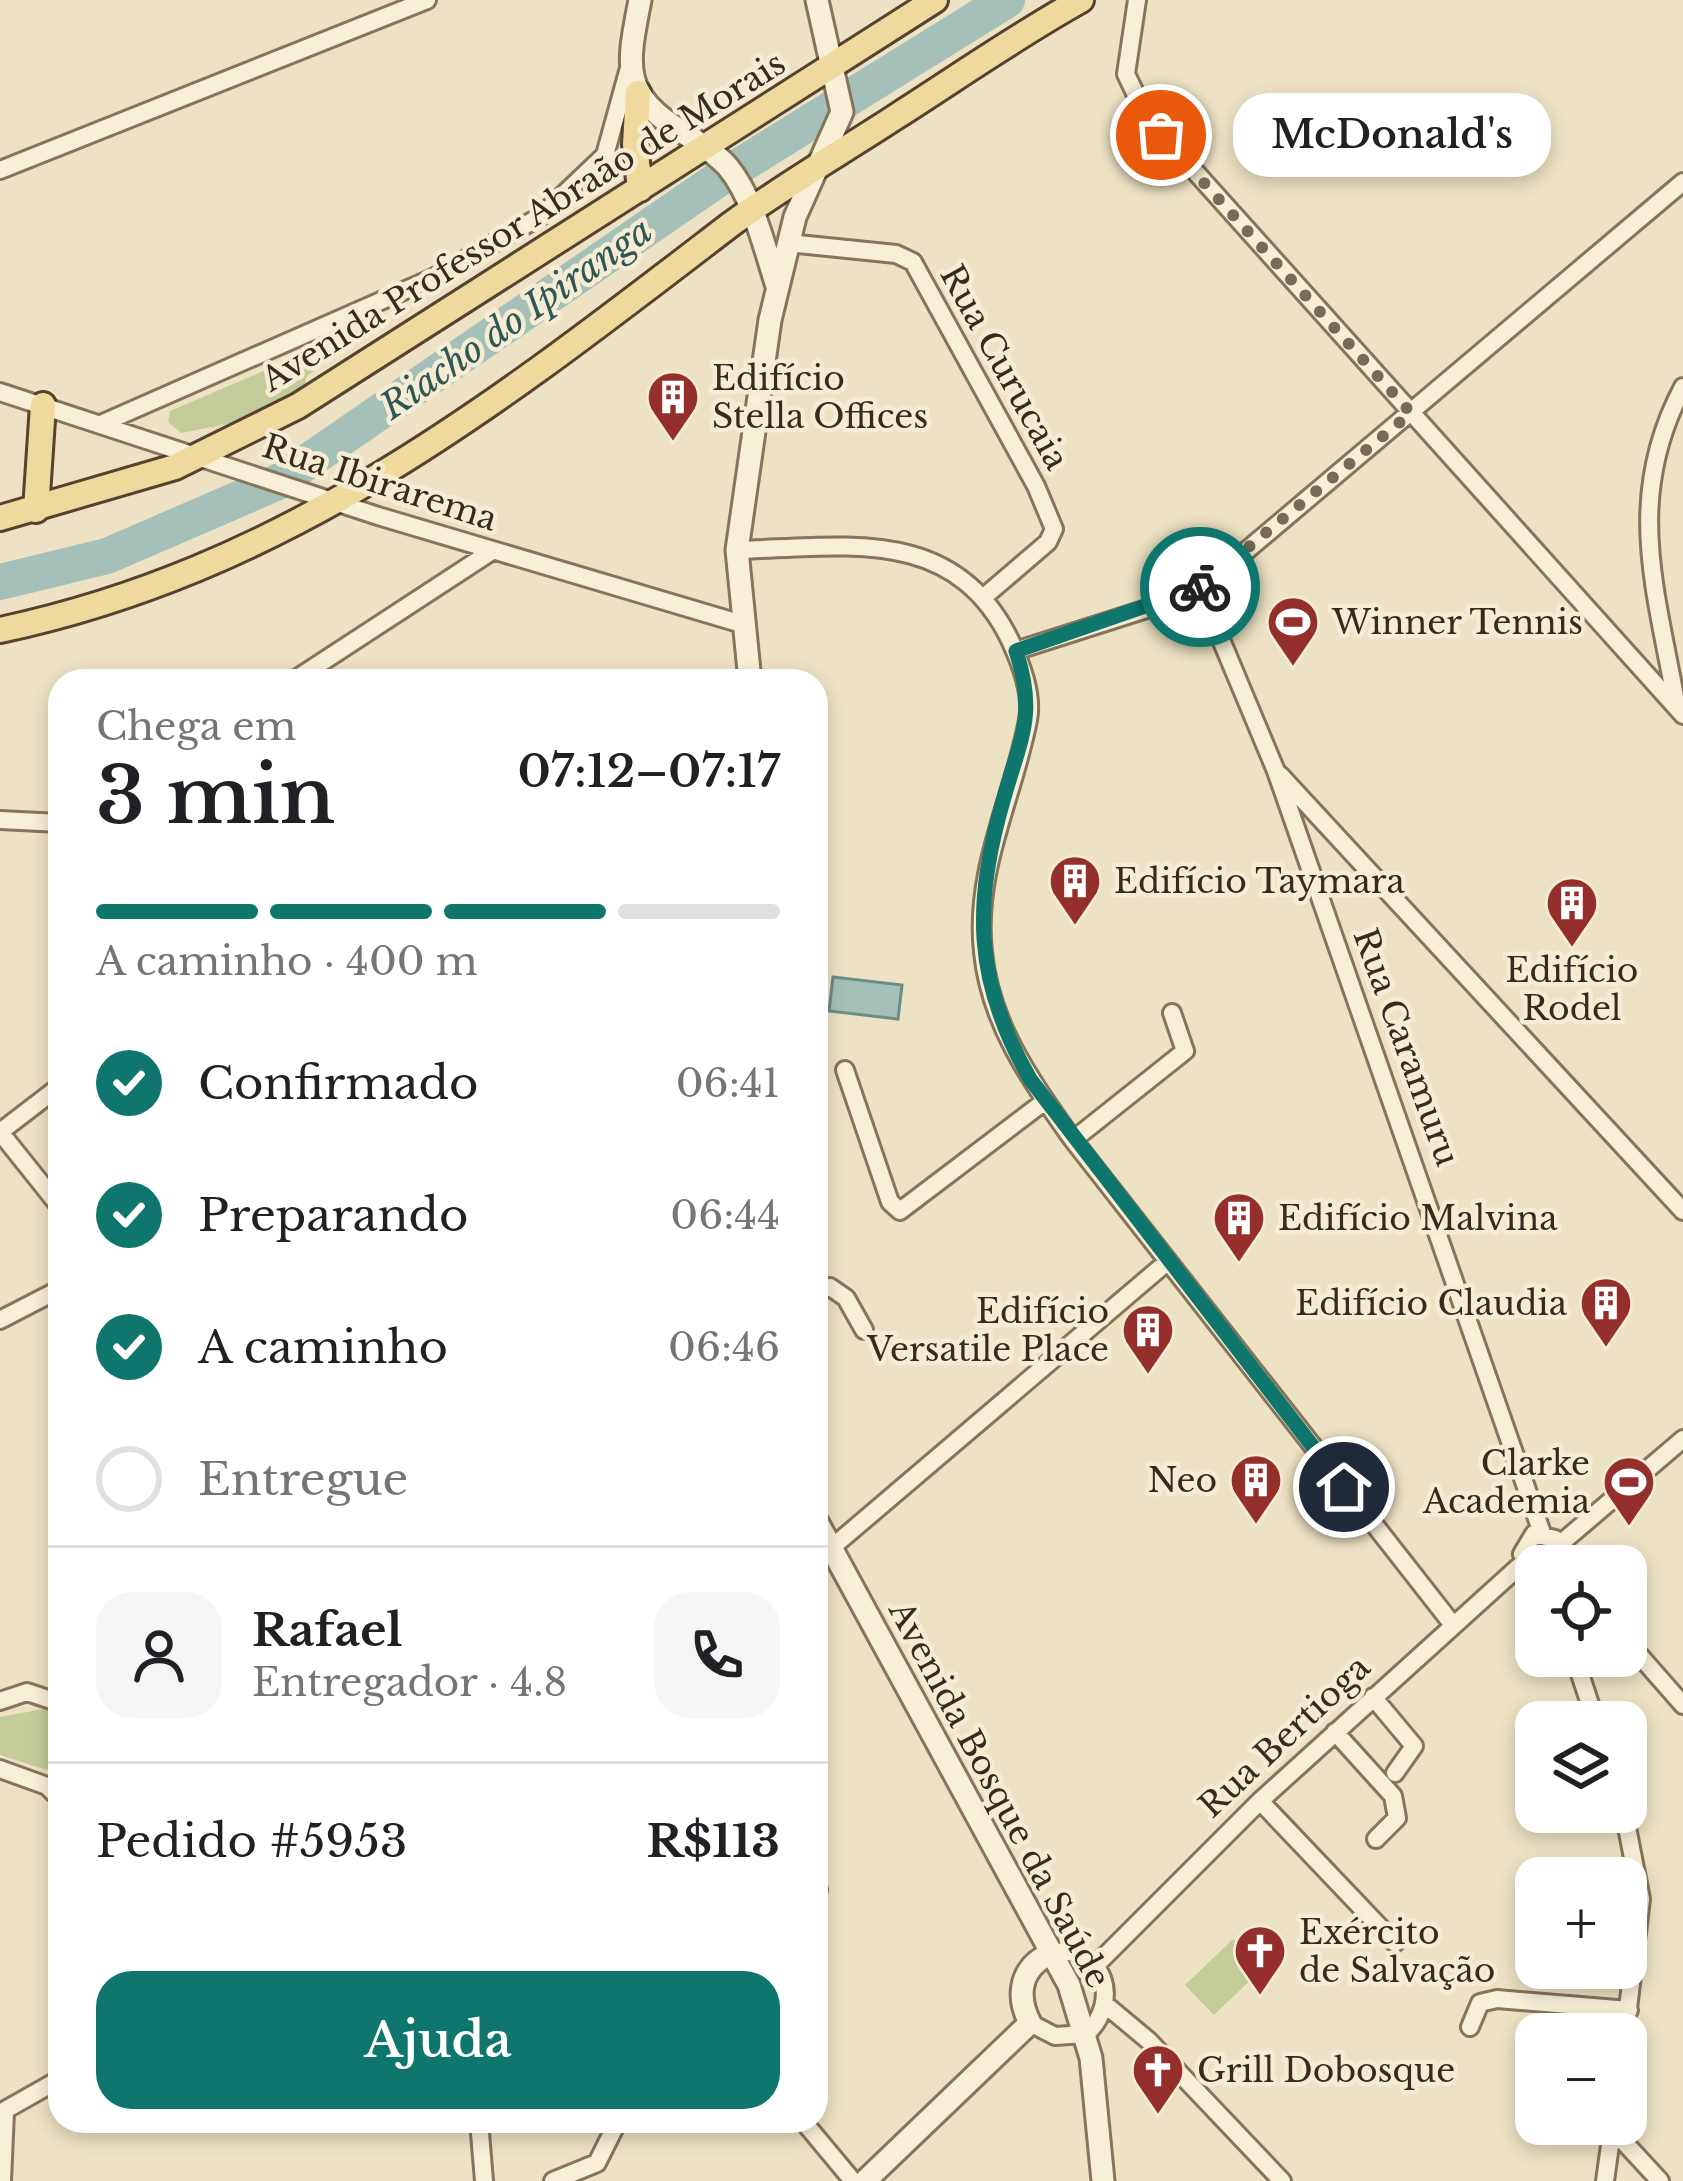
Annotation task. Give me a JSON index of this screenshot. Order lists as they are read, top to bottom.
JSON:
{
  "streets": {
    "main road": ["Avenida Professor Abraão de Morais"],
    "street": [
      "Rua Curucaia",
      "Rua Ibirarema",
      "Rua Caramuru",
      "Rua Bertioga",
      "Avenida Bosque da Saúde"
    ]
  },
  "crossings": [
    ["Avenida Professor Abraão de Morais", "Rua Ibirarema"]
  ],
  "water": ["Riacho do Ipiranga"],
  "places": {
    "other": ["McDonald's"],
    "building": [
      "Edifício Stella Offices",
      "Edifício Taymara",
      "Edifício Rodel",
      "Edifício Malvina",
      "Edifício Claudia",
      "Edifício Versatile Place",
      "Neo"
    ],
    "sports": ["Winner Tennis", "Clarke Academia"],
    "church": ["Exército de Salvação", "Grill Dobosque"]
  },
  "page": {
    "bubble": "McDonald's",
    "heading": ["3 min", "Chega em", "07:12–07:17"],
    "panel": [
      "Rafael",
      "Entregador · 4.8",
      "Pedido #5953",
      "R$113"
    ],
    "bar": "A caminho · 400 m",
    "list": [
      ["Confirmado", "06:41"],
      ["Preparando", "06:44"],
      ["A caminho", "06:46"],
      "Entregue"
    ],
    "map_buttons": ["+", "−"],
    "buttons": "Ajuda"
  }
}
